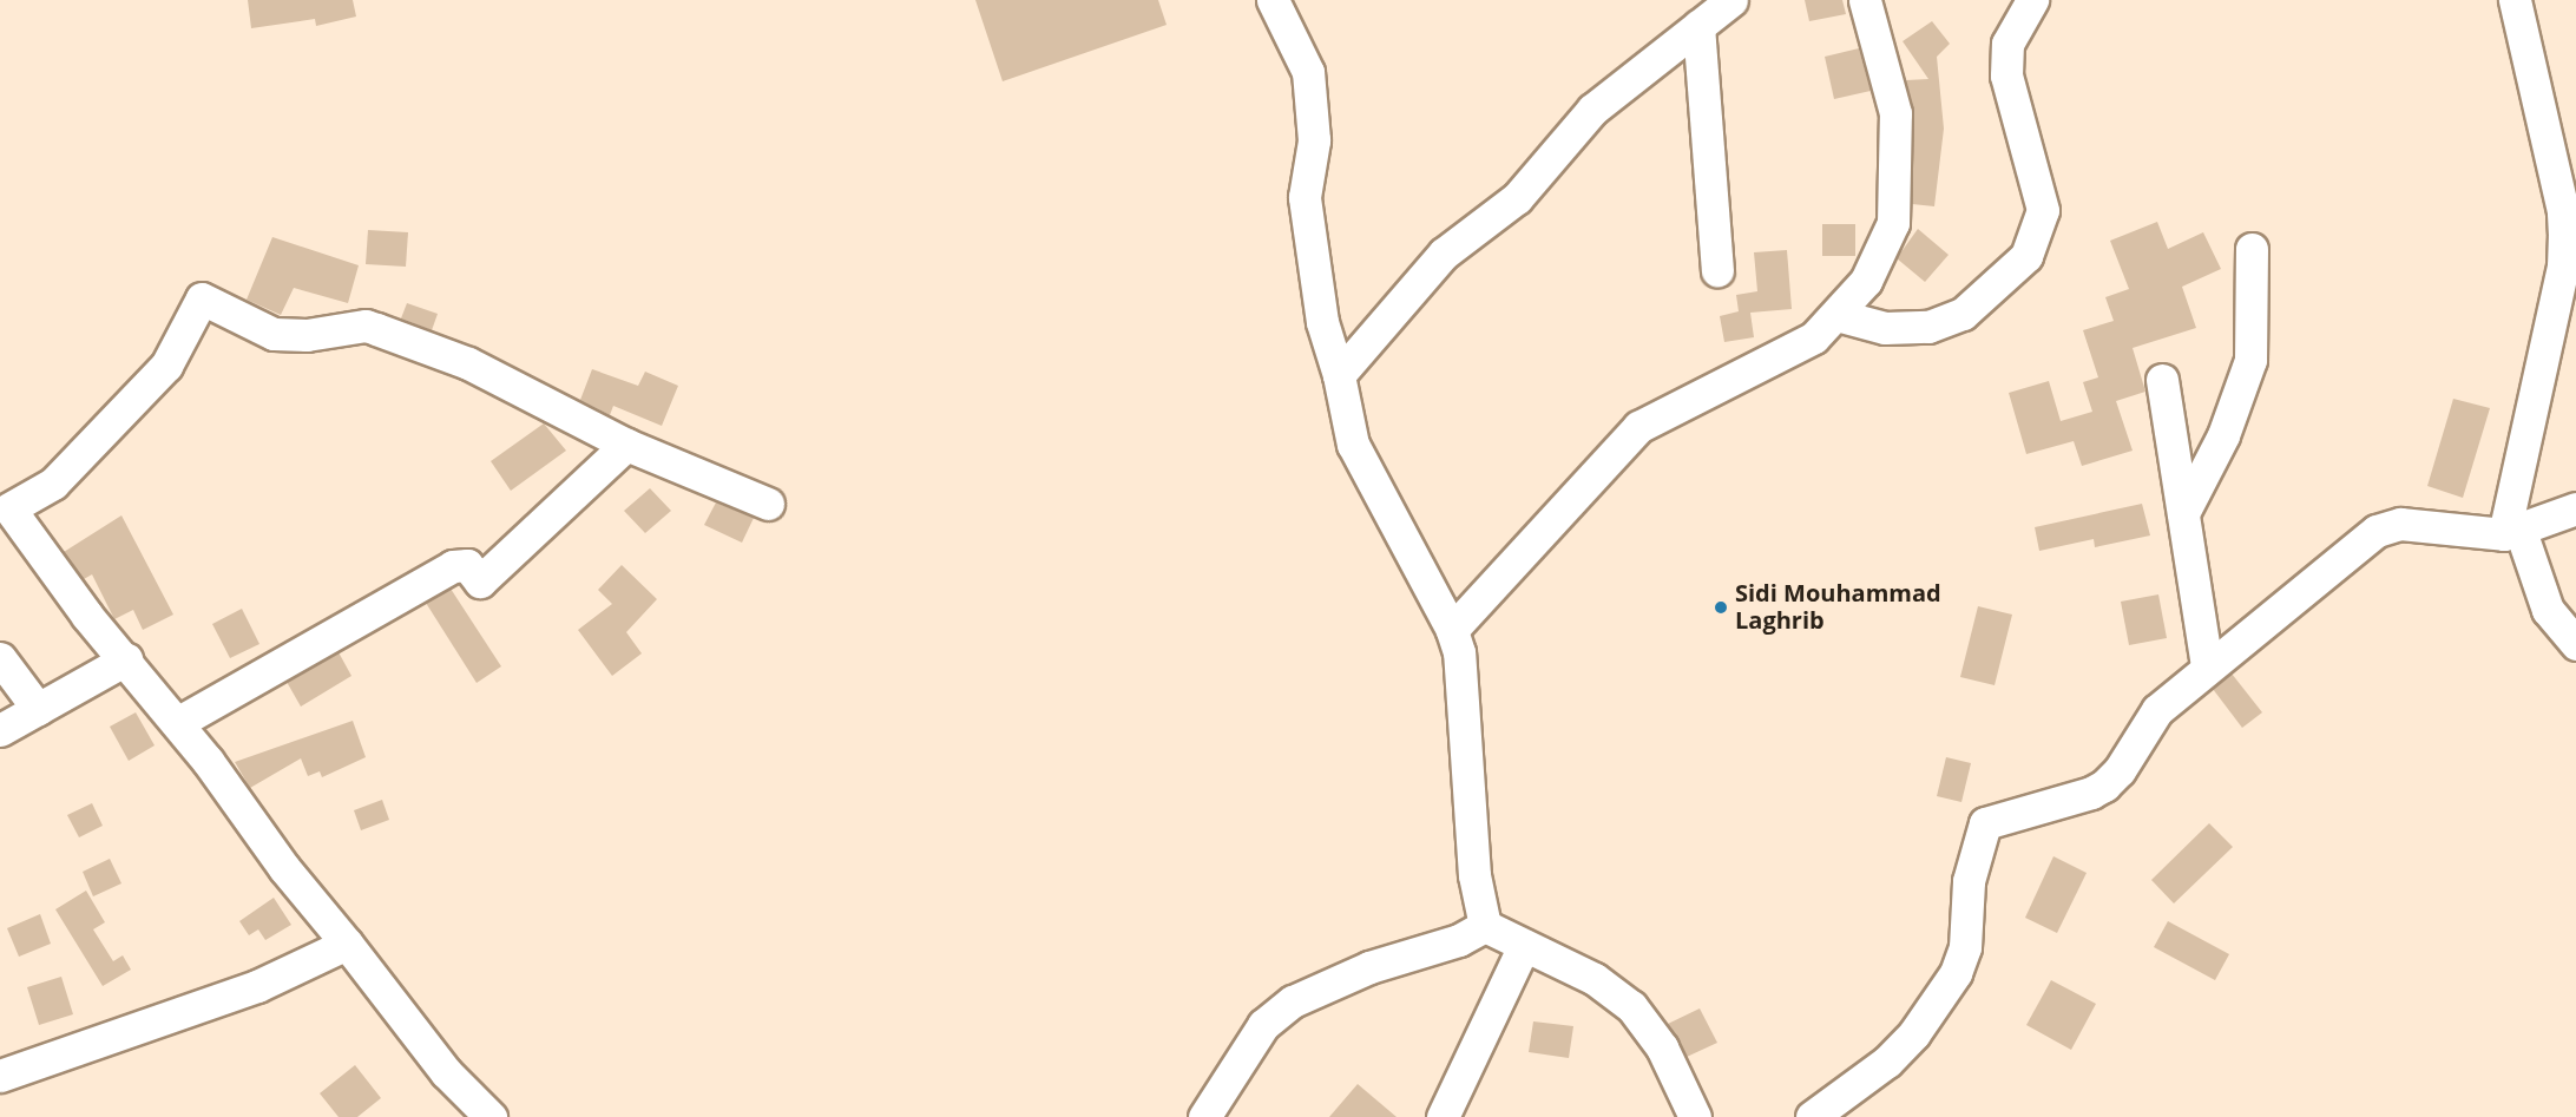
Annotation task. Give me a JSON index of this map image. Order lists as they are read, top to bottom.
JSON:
{
  "places": ["Sidi Mouhammad Laghrib"]
}
